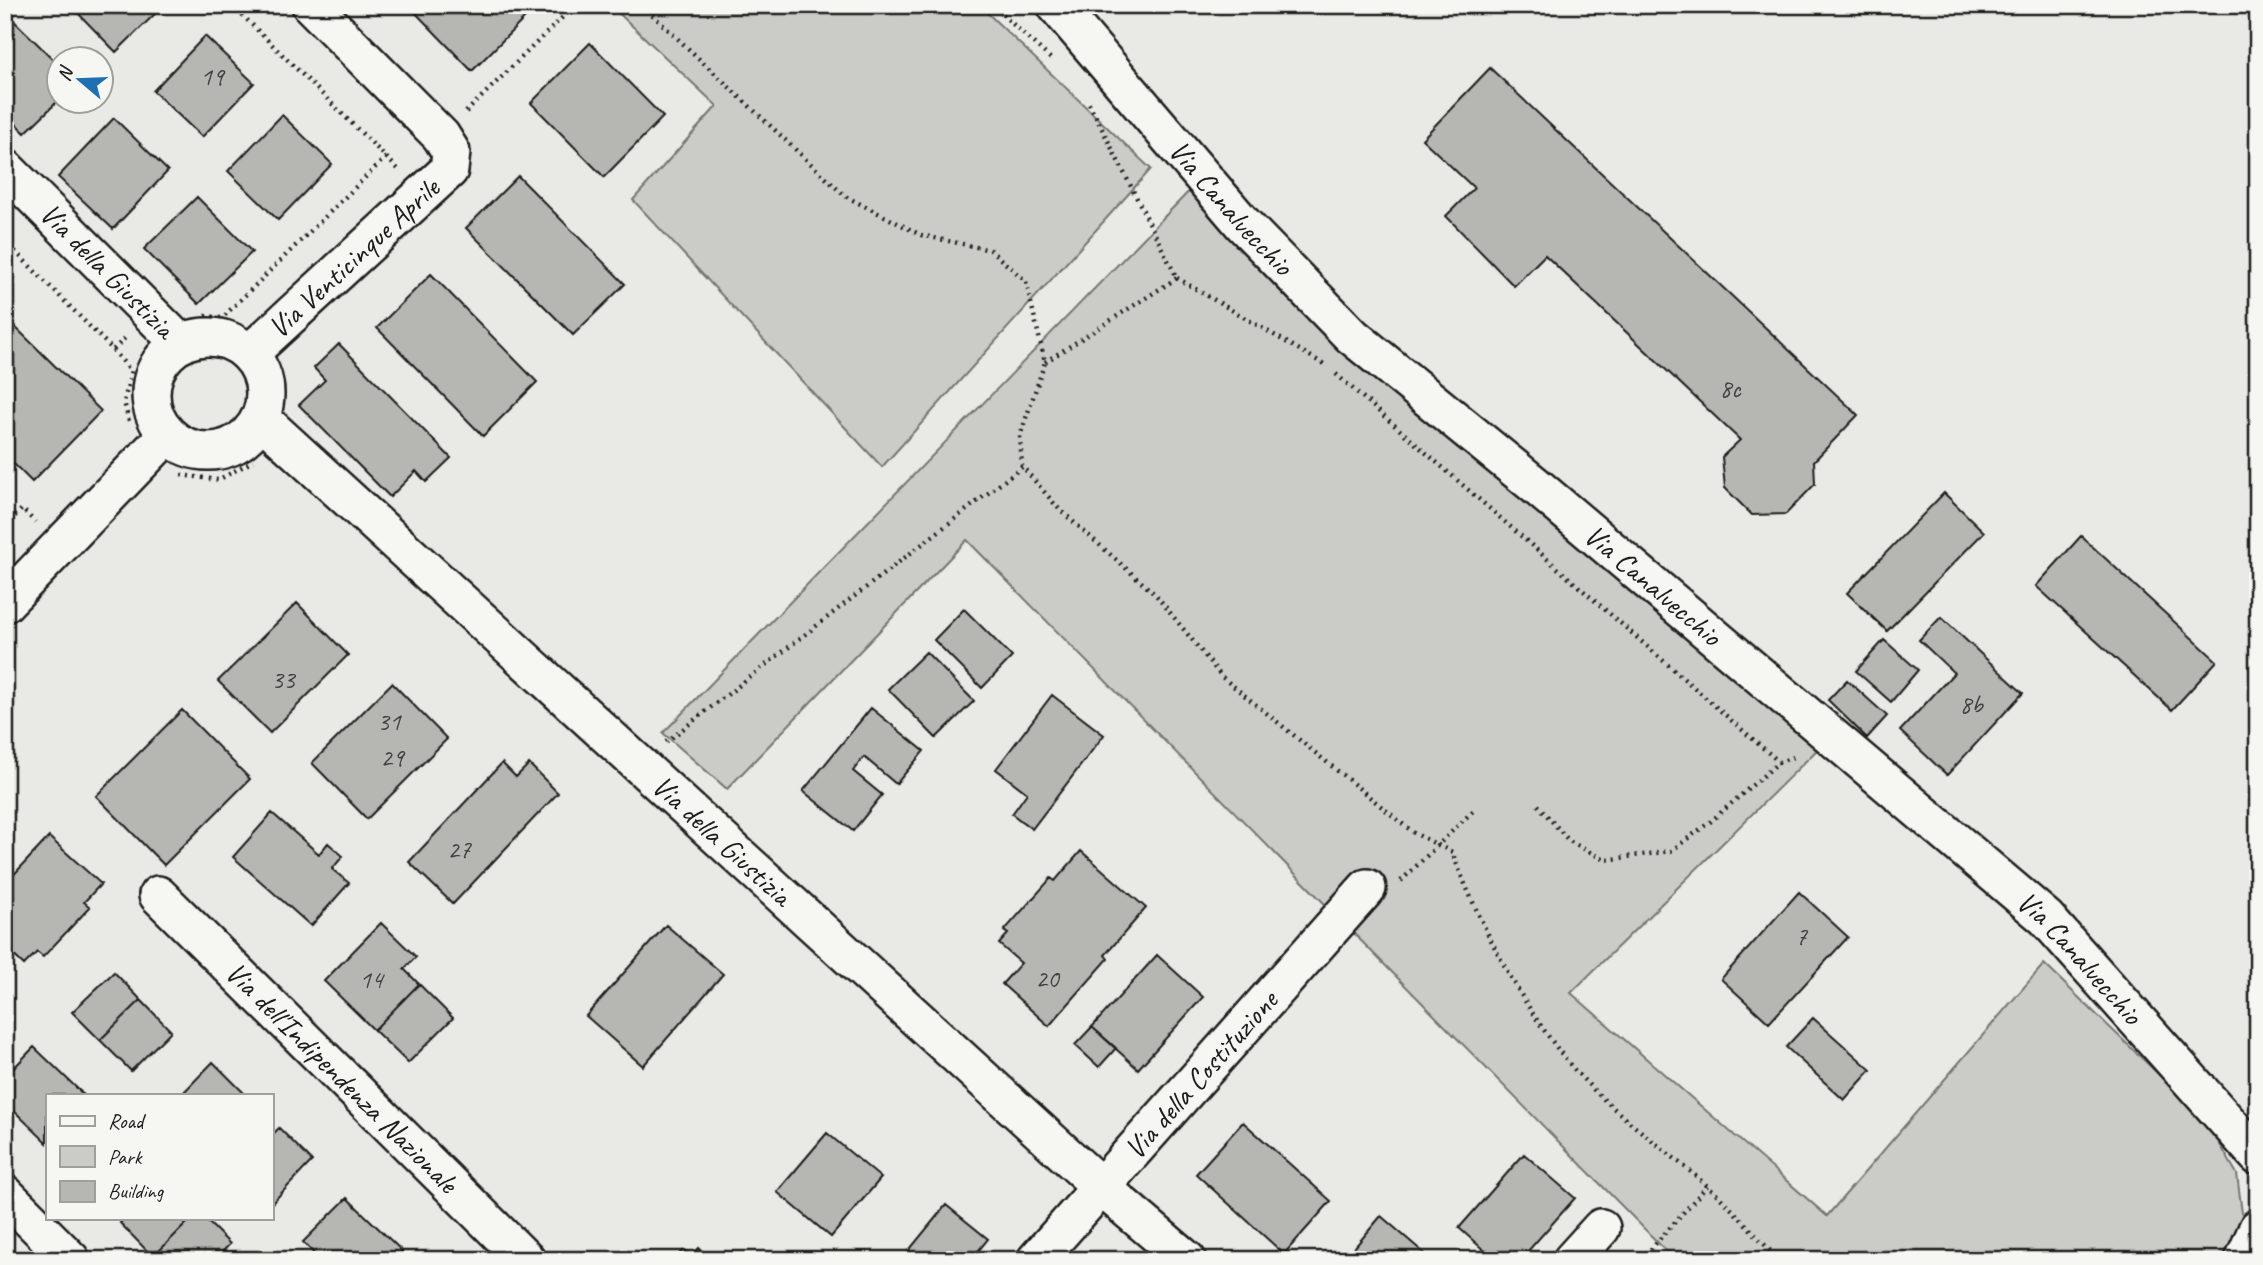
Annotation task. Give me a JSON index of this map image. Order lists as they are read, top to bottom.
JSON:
{
  "streets": {
    "street": [
      "Via Canalvecchio",
      "Via Venticinque Aprile",
      "Via della Giustizia",
      "Via della Costituzione",
      "Via dell'Indipendenza Nazionale"
    ]
  },
  "crossings": [
    ["Via Venticinque Aprile", "Via della Giustizia"],
    ["Via della Giustizia", "Via della Costituzione"]
  ],
  "house_numbers": [
    "19",
    "8c",
    "33",
    "8b",
    "31",
    "29",
    "27",
    "7",
    "20",
    "14"
  ],
  "legend": ["Road", "Park", "Building"],
  "north": "left"
}
